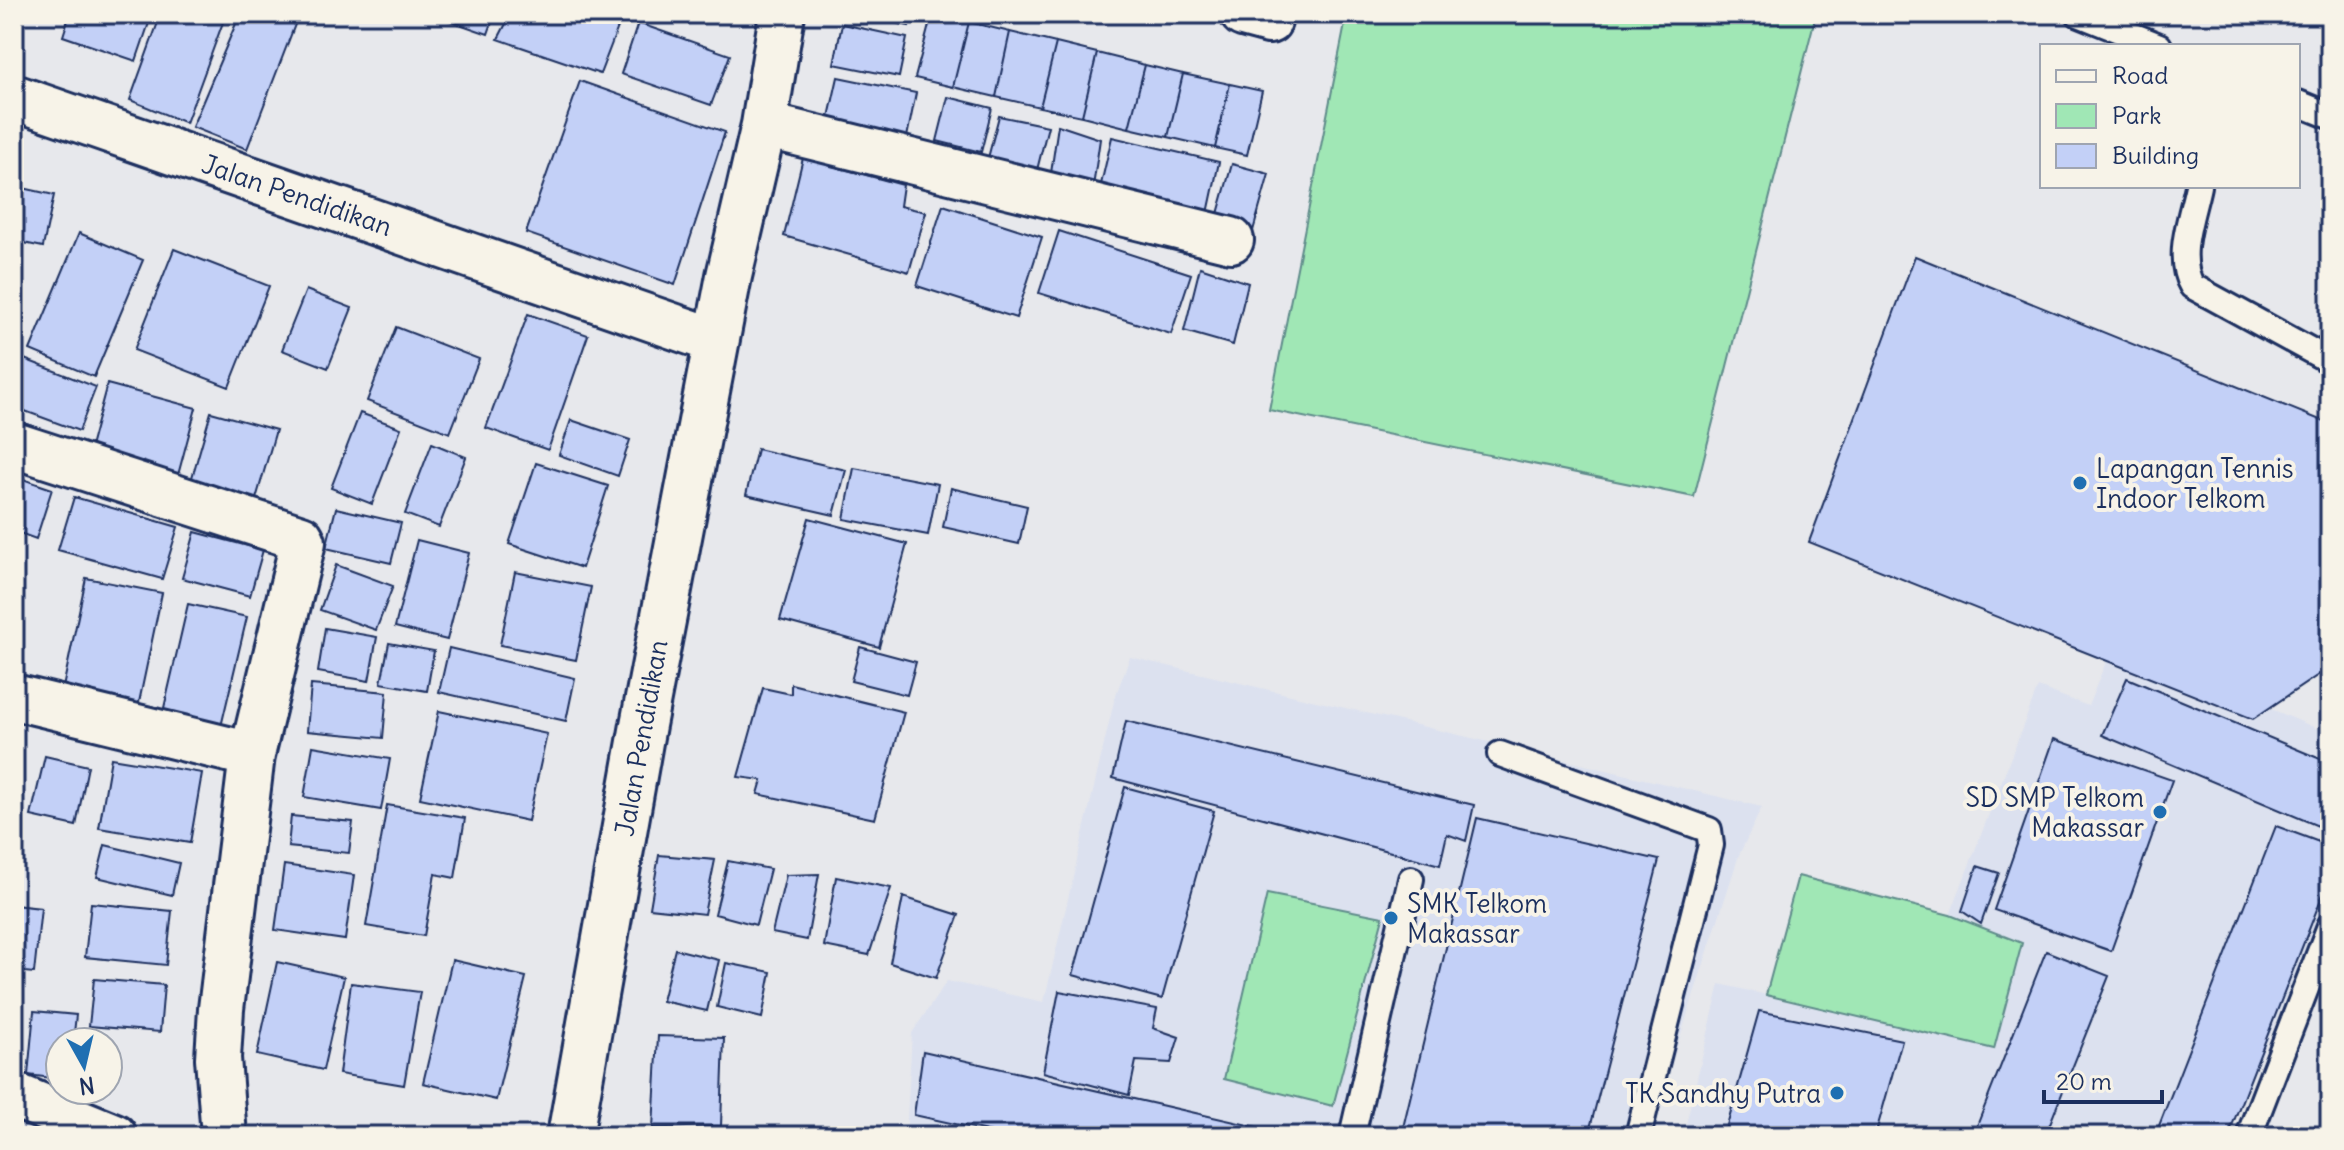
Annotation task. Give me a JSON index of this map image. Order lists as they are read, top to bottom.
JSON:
{
  "streets": {
    "street": ["Jalan Pendidikan"]
  },
  "places": [
    "Lapangan Tennis Indoor Telkom",
    "SD SMP Telkom Makassar",
    "SMK Telkom Makassar",
    "TK Sandhy Putra"
  ],
  "legend": ["Road", "Park", "Building"],
  "scale_bar": "20 m",
  "north": "bottom"
}
